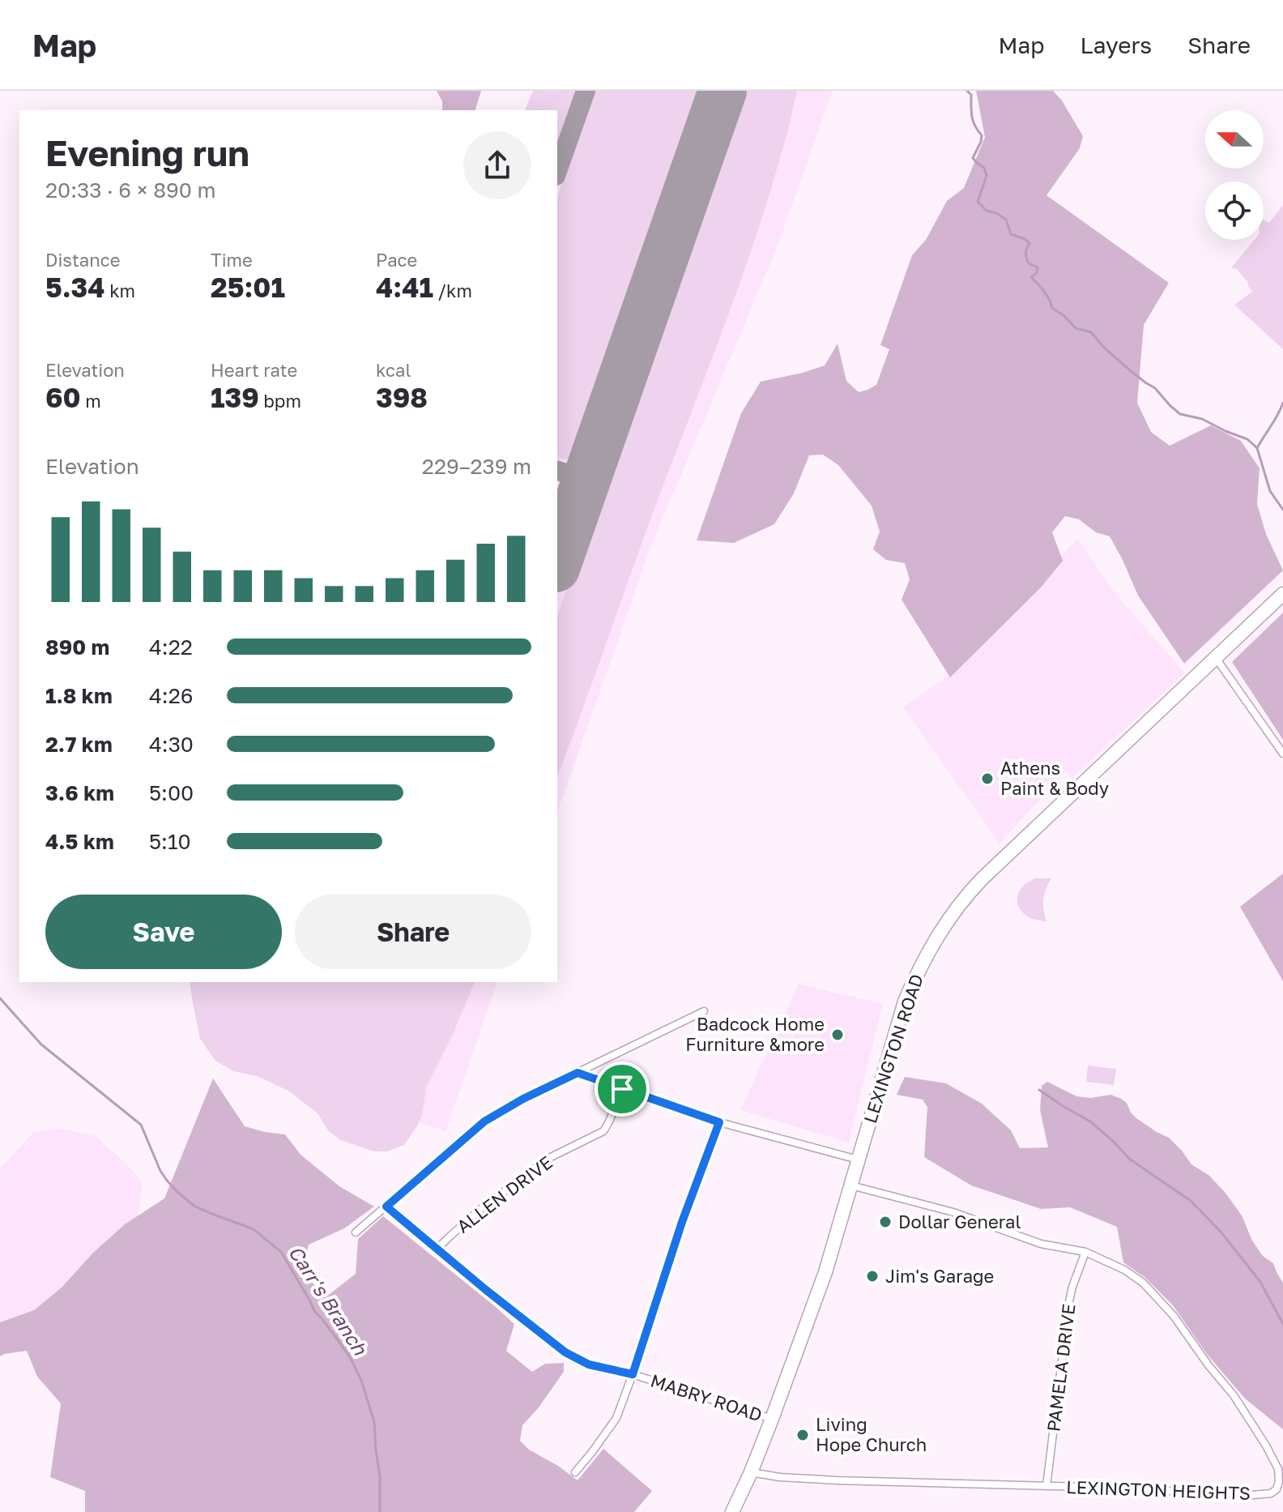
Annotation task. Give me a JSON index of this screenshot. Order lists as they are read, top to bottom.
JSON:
{
  "streets": {
    "highway": ["LEXINGTON ROAD"],
    "street": [
      "ALLEN DRIVE",
      "PAMELA DRIVE",
      "MABRY ROAD",
      "LEXINGTON HEIGHTS"
    ]
  },
  "crossings": [
    ["LEXINGTON ROAD", "MABRY ROAD"],
    ["LEXINGTON ROAD", "LEXINGTON HEIGHTS"],
    ["ALLEN DRIVE", "MABRY ROAD"],
    ["PAMELA DRIVE", "LEXINGTON HEIGHTS"]
  ],
  "water": ["Carr's Branch"],
  "places": [
    "Athens Paint & Body",
    "Badcock Home Furniture &more",
    "Dollar General",
    "Jim's Garage",
    "Living Hope Church"
  ],
  "north": "left",
  "page": {
    "header": "Map",
    "nav": ["Map", "Layers", "Share"],
    "heading": ["Evening run", "20:33 · 6 × 890 m"],
    "stats": [
      ["Distance", "5.34 km"],
      ["Time", "25:01"],
      ["Pace", "4:41 /km"],
      ["Elevation", "60 m"],
      ["Heart rate", "139 bpm"],
      ["kcal", "398"]
    ],
    "chart": ["Elevation", "229–239 m"],
    "list": [
      {
        "name": "890 m",
        "note": "4:22"
      },
      {
        "name": "1.8 km",
        "note": "4:26"
      },
      {
        "name": "2.7 km",
        "note": "4:30"
      },
      {
        "name": "3.6 km",
        "note": "5:00"
      },
      {
        "name": "4.5 km",
        "note": "5:10"
      }
    ],
    "buttons": ["Save", "Share"]
  }
}
